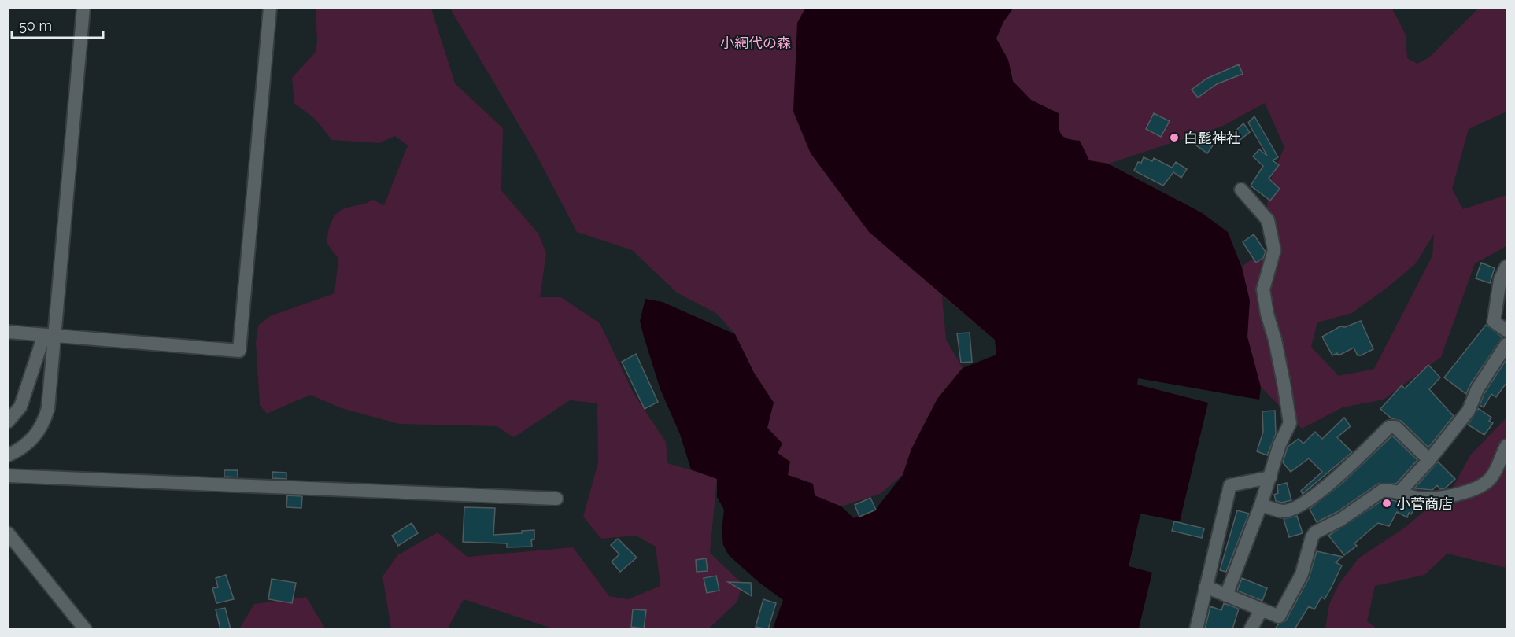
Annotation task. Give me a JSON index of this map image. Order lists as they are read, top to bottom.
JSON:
{
  "parks": ["小網代の森"],
  "places": ["白髭神社", "小菅商店"],
  "scale_bar": "50 m"
}
